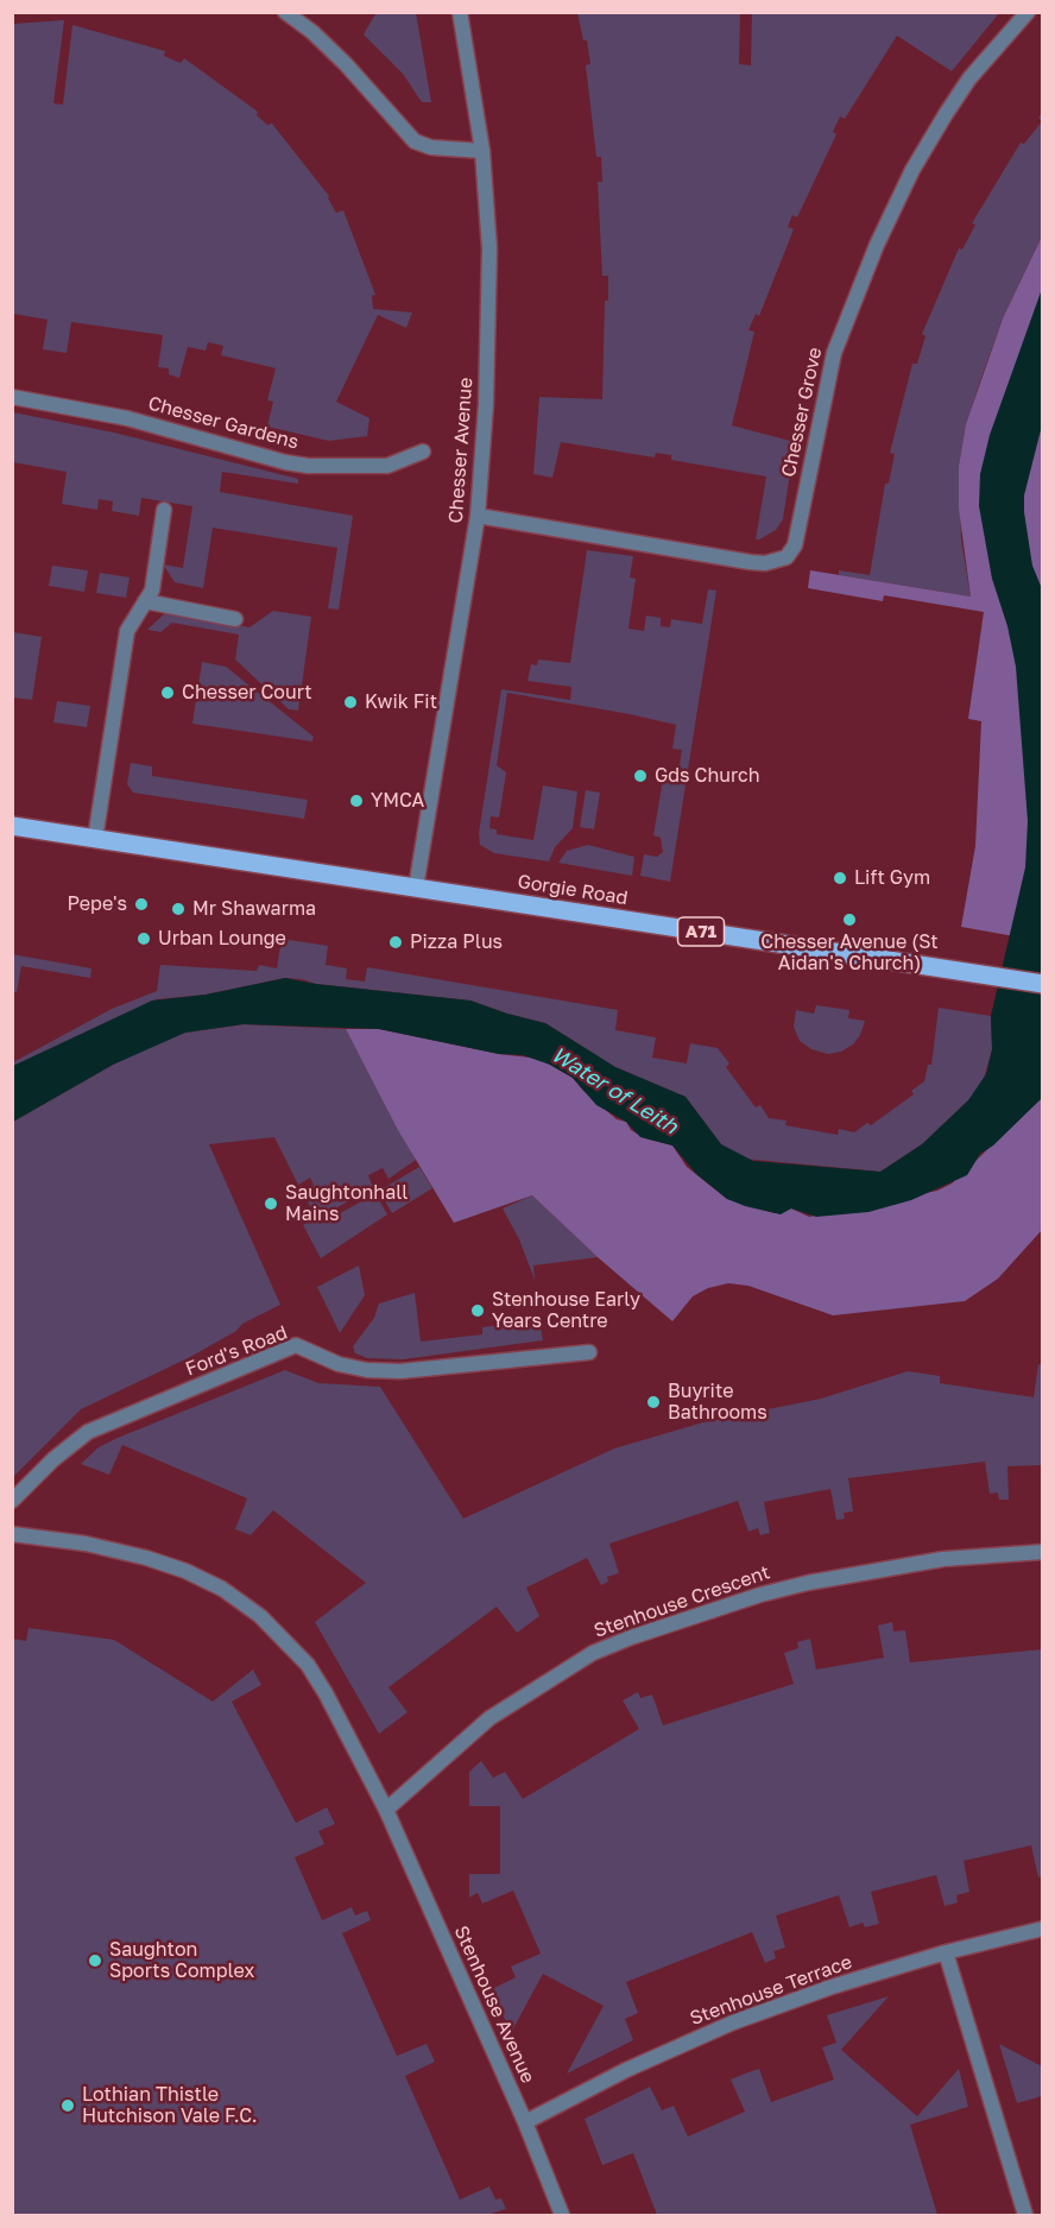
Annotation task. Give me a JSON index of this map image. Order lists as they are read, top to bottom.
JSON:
{
  "streets": {
    "main road": ["Gorgie Road", "A71"],
    "street": [
      "Chesser Grove",
      "Chesser Gardens",
      "Chesser Avenue",
      "Ford's Road",
      "Stenhouse Crescent",
      "Stenhouse Terrace",
      "Stenhouse Avenue"
    ]
  },
  "crossings": [
    ["Chesser Grove", "Chesser Avenue"],
    ["Chesser Avenue", "Gorgie Road"],
    ["Stenhouse Crescent", "Stenhouse Avenue"],
    ["Stenhouse Terrace", "Stenhouse Avenue"]
  ],
  "water": ["Water of Leith"],
  "places": [
    "Chesser Court",
    "Kwik Fit",
    "Gds Church",
    "YMCA",
    "Lift Gym",
    "Pepe's",
    "Mr Shawarma",
    "Chesser Avenue (St Aidan's Church)",
    "Urban Lounge",
    "Pizza Plus",
    "Saughtonhall Mains",
    "Stenhouse Early Years Centre",
    "Buyrite Bathrooms",
    "Saughton Sports Complex",
    "Lothian Thistle Hutchison Vale F.C."
  ]
}
